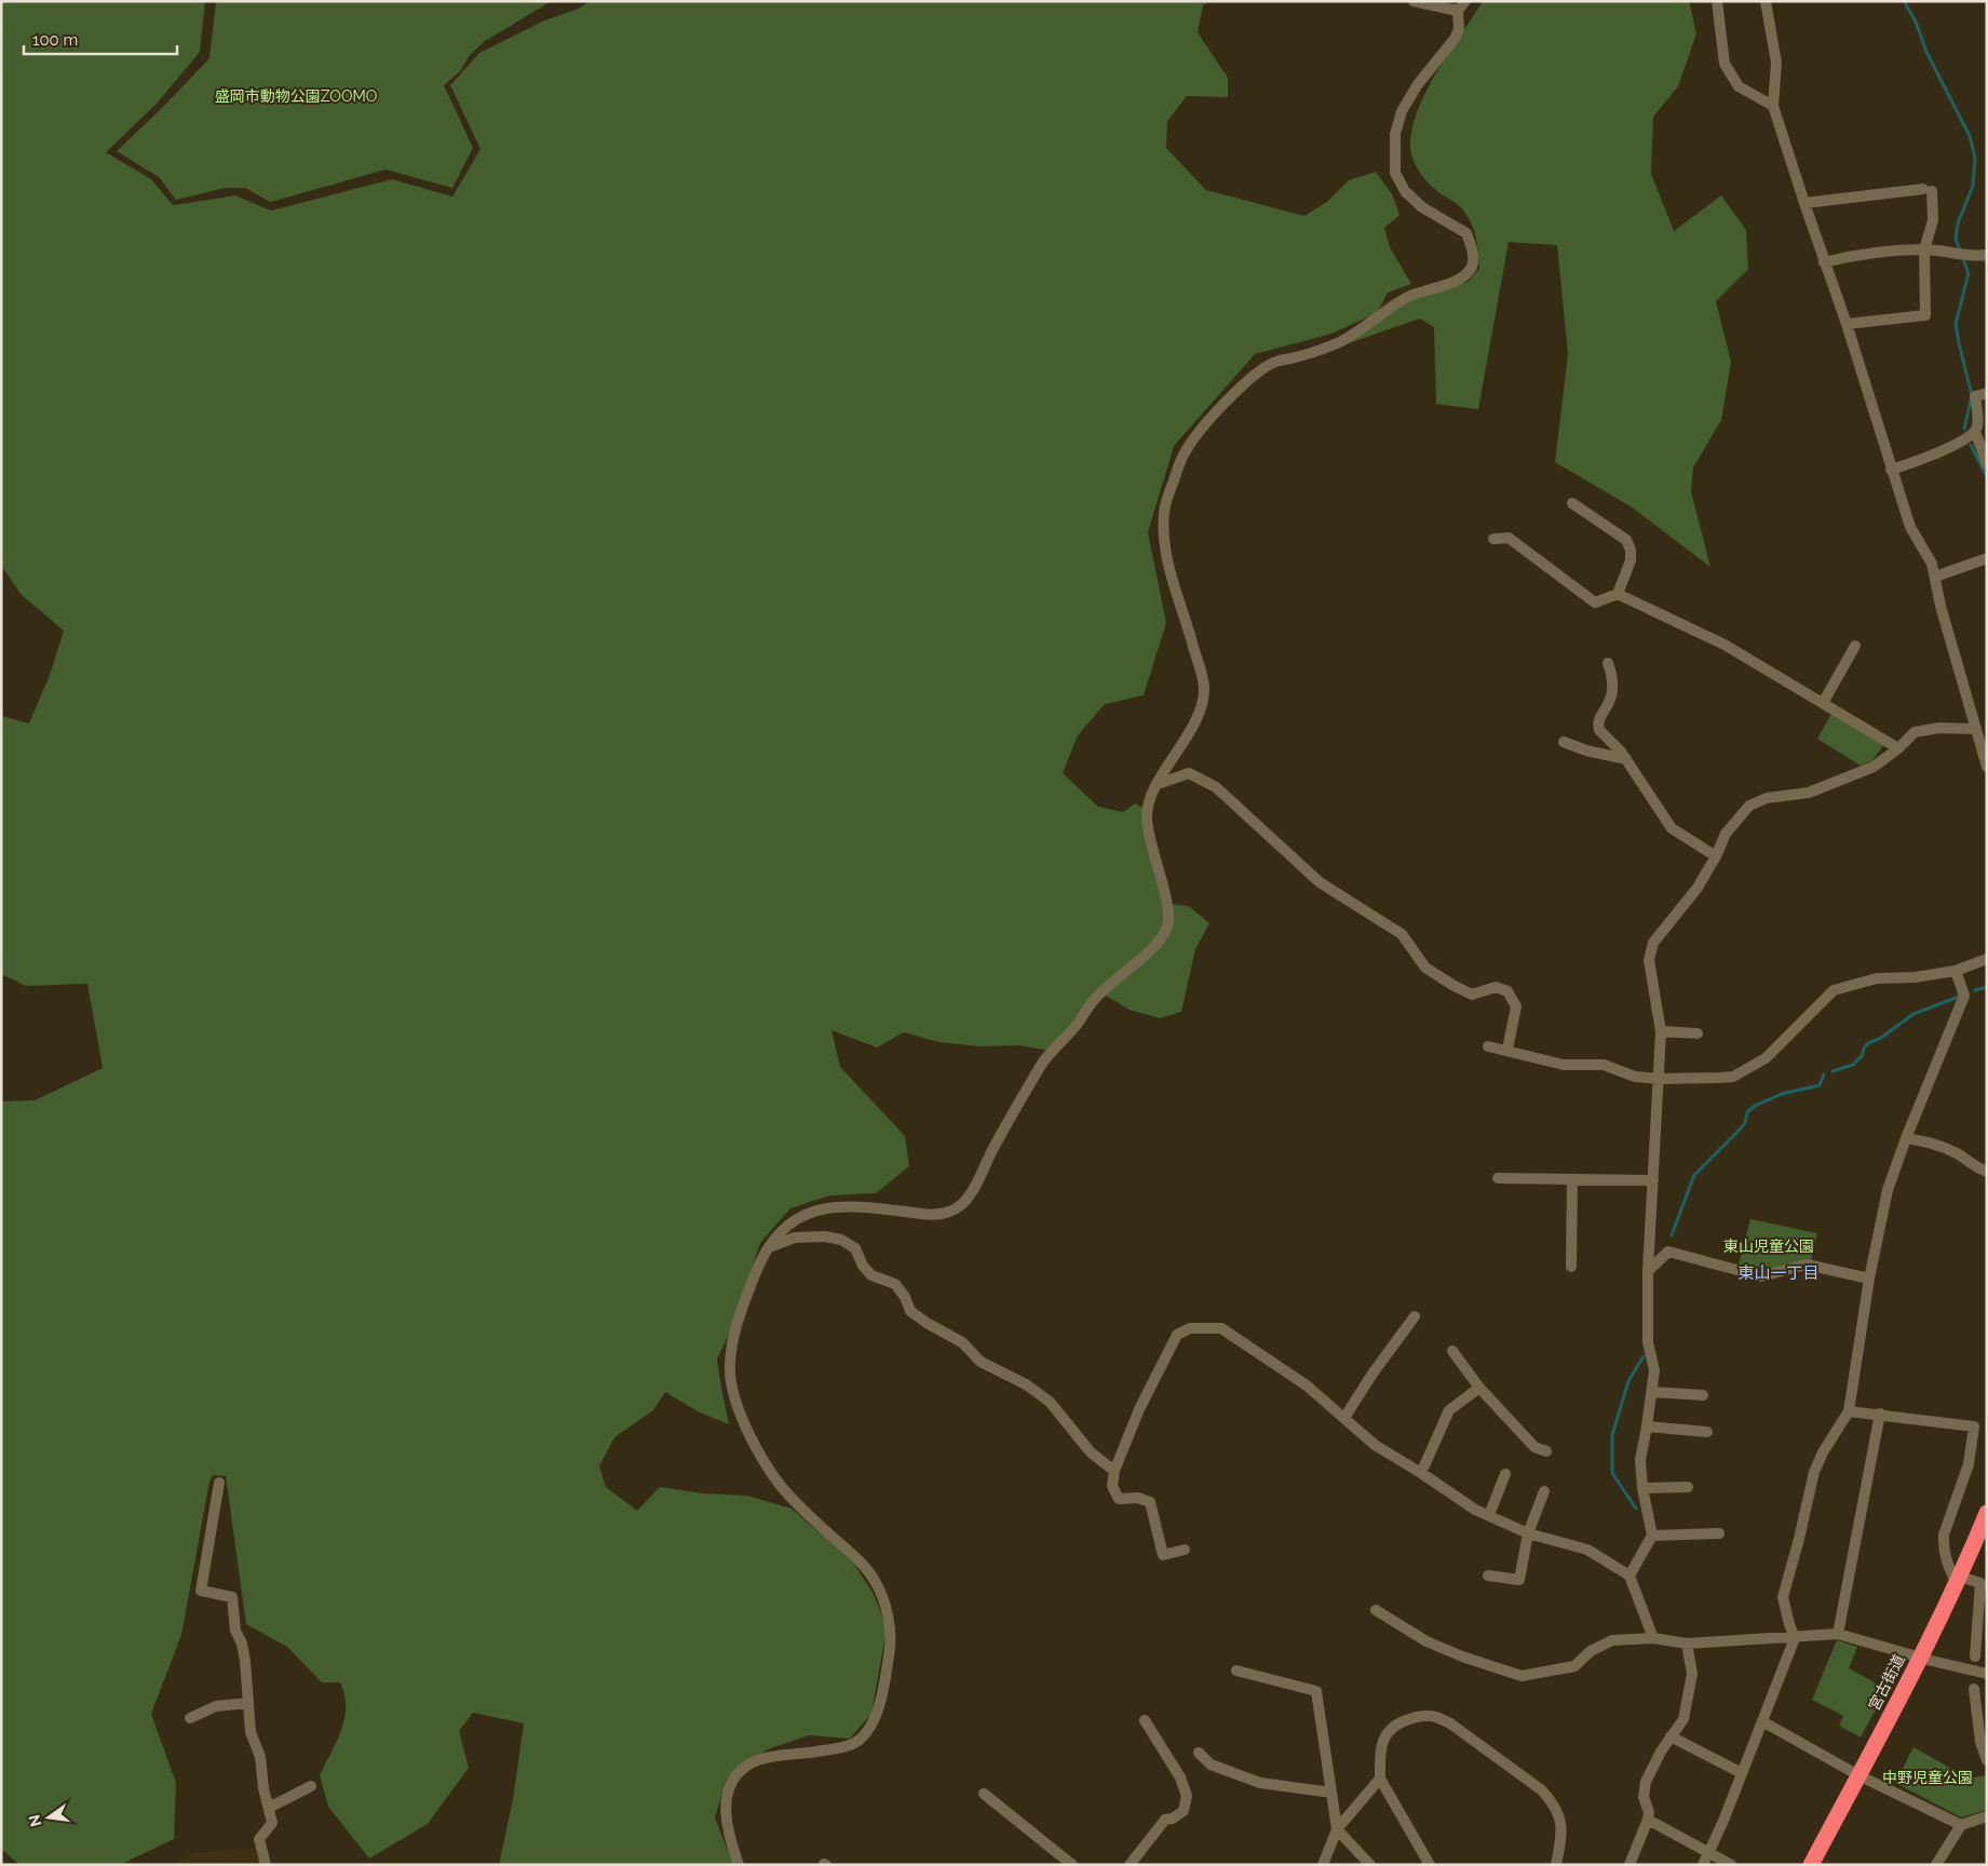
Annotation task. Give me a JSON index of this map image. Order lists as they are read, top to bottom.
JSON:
{
  "streets": {
    "highway": ["宮古街道"]
  },
  "districts": ["東山一丁目"],
  "parks": ["盛岡市動物公園ZOOMO", "東山児童公園", "中野児童公園"],
  "scale_bar": "100 m",
  "north": "left"
}
